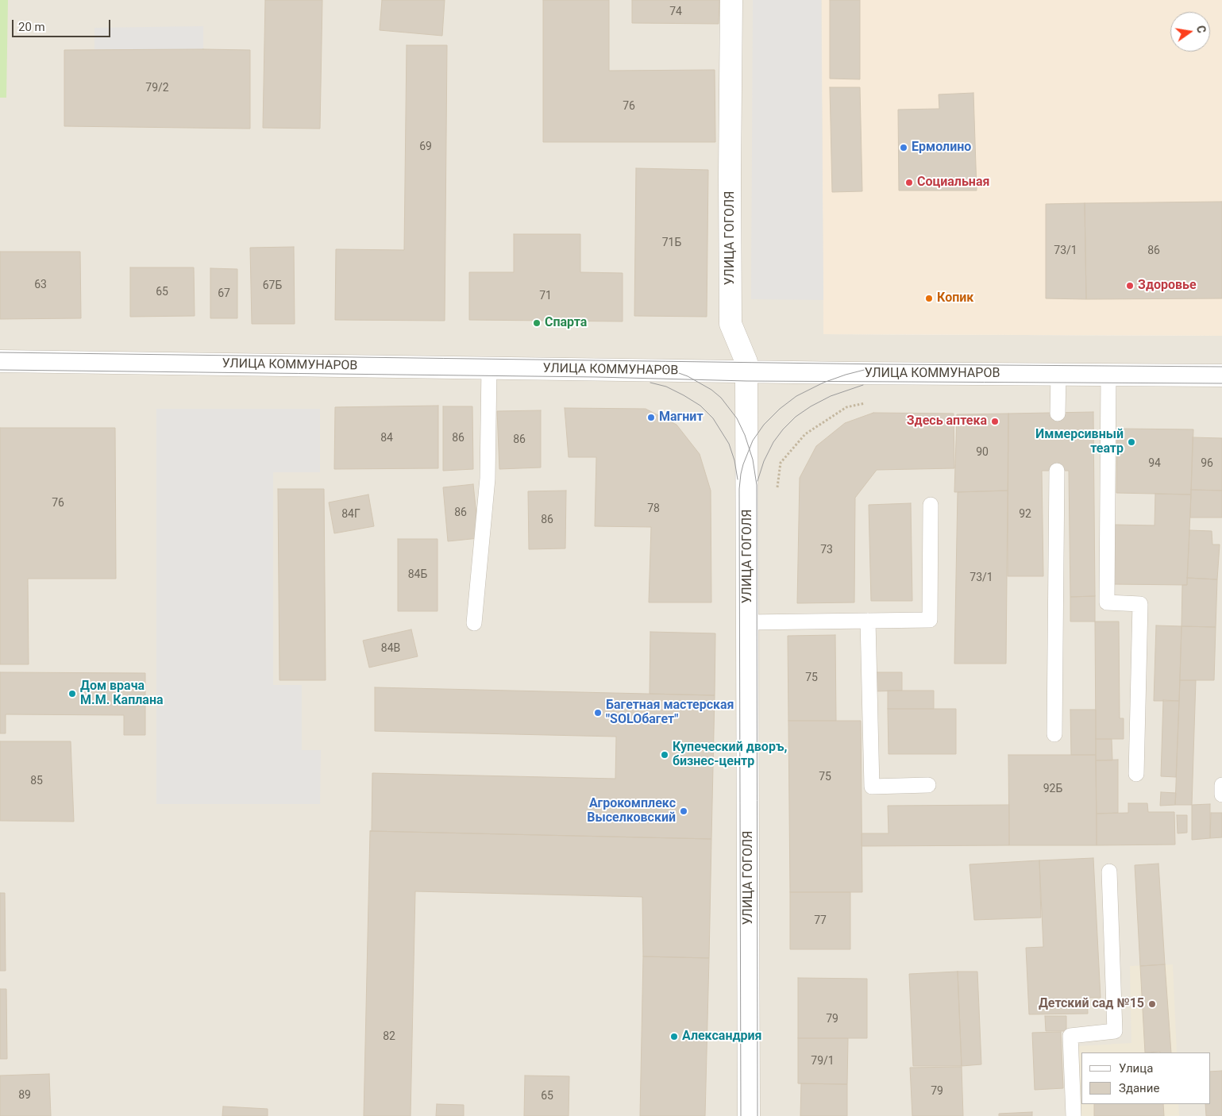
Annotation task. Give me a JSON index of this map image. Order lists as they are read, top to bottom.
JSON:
{
  "streets": {
    "street": ["УЛИЦА ГОГОЛЯ", "УЛИЦА КОММУНАРОВ"]
  },
  "crossings": [
    ["УЛИЦА ГОГОЛЯ", "УЛИЦА КОММУНАРОВ"]
  ],
  "places": [
    "Ермолино",
    "Социальная",
    "Здоровье",
    "Копик",
    "Спарта",
    "Магнит",
    "Здесь аптека",
    "Иммерсивный театр",
    "Дом врача М.М. Каплана",
    "Багетная мастерская \"SOLOбагет\"",
    "Купеческий дворъ, бизнес-центр",
    "Агрокомплекс Выселковский",
    "Детский сад №15",
    "Александрия"
  ],
  "house_numbers": [
    "74",
    "79/2",
    "76",
    "69",
    "71Б",
    "73/1",
    "86",
    "63",
    "67Б",
    "65",
    "67",
    "71",
    "84",
    "86",
    "86",
    "90",
    "94",
    "96",
    "76",
    "78",
    "86",
    "84Г",
    "92",
    "86",
    "73",
    "84Б",
    "73/1",
    "84В",
    "75",
    "75",
    "85",
    "92Б",
    "77",
    "79",
    "82",
    "79/1",
    "79",
    "89",
    "65"
  ],
  "legend": ["Улица", "Здание"],
  "scale_bar": "20 m",
  "north": "right"
}
